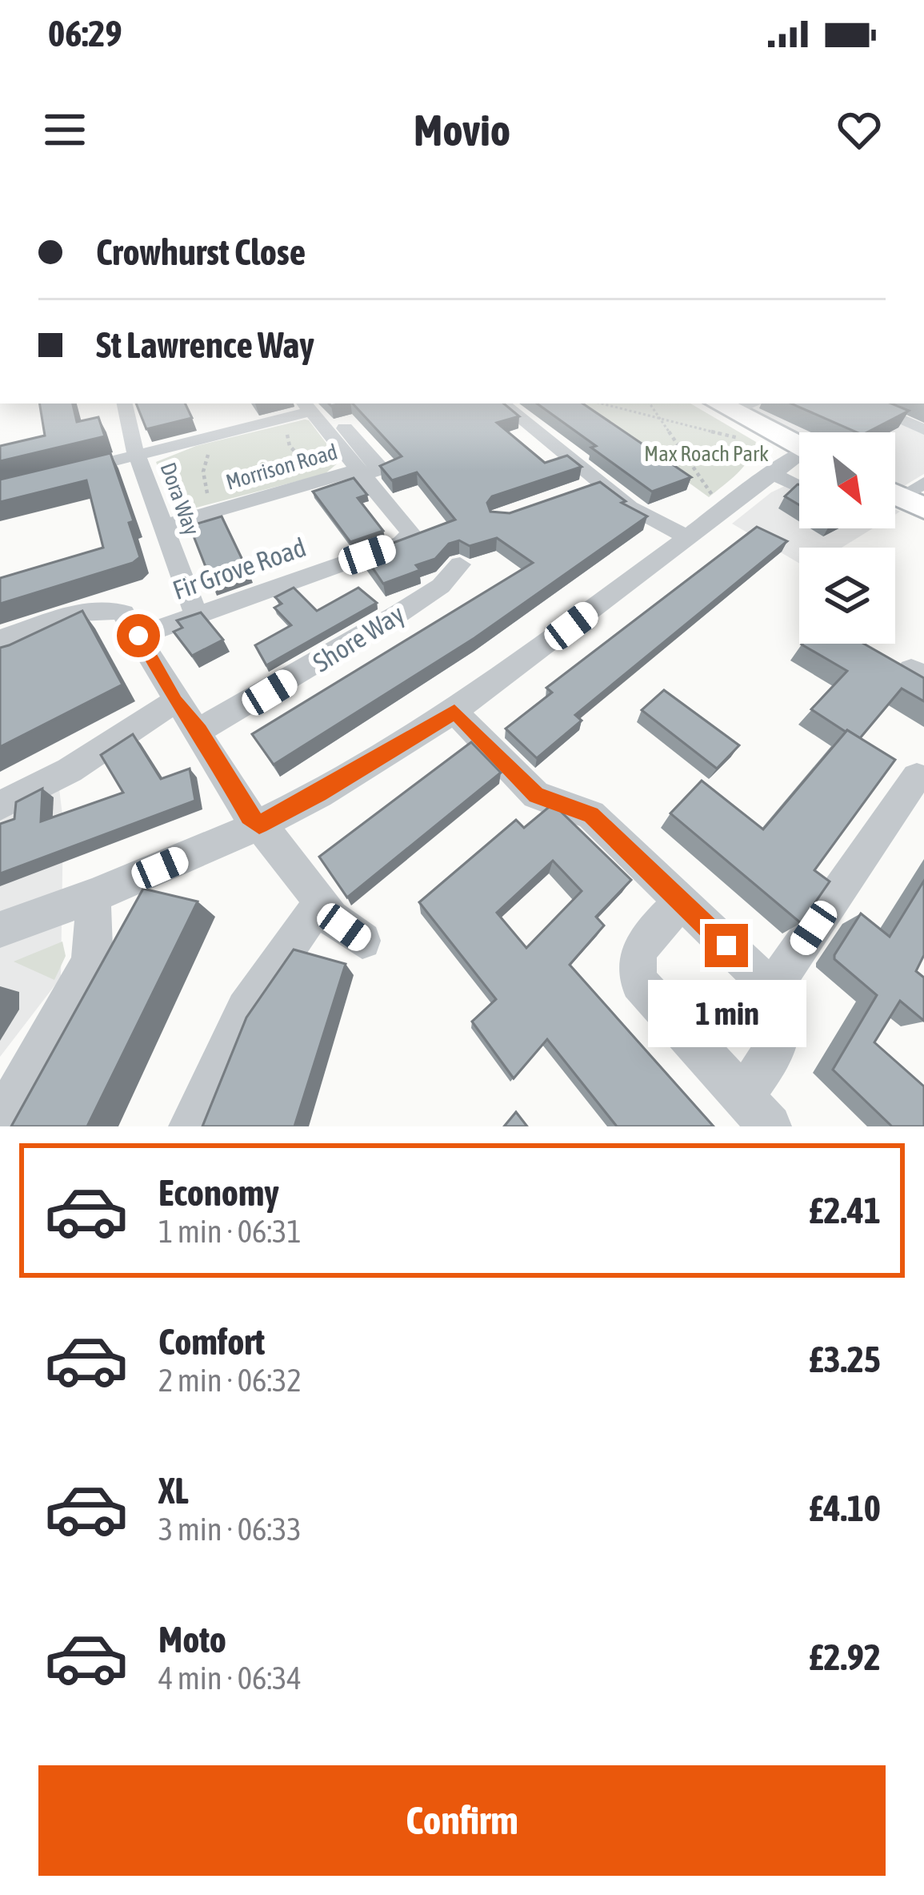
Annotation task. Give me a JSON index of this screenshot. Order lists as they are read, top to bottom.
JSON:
{
  "streets": {
    "street": [
      "Morrison Road",
      "Dora Way",
      "Fir Grove Road",
      "Shore Way"
    ]
  },
  "crossings": [
    ["Morrison Road", "Dora Way"],
    ["Morrison Road", "Fir Grove Road"],
    ["Dora Way", "Fir Grove Road"]
  ],
  "parks": ["Max Roach Park"],
  "north": "bottom right",
  "page": {
    "status": "06:29",
    "header": "Movio",
    "banner": ["Crowhurst Close", "St Lawrence Way"],
    "bubble": "1 min",
    "list": [
      {
        "name": "Economy",
        "note": "1 min · 06:31",
        "value": "£2.41"
      },
      {
        "name": "Comfort",
        "note": "2 min · 06:32",
        "value": "£3.25"
      },
      {
        "name": "XL",
        "note": "3 min · 06:33",
        "value": "£4.10"
      },
      {
        "name": "Moto",
        "note": "4 min · 06:34",
        "value": "£2.92"
      }
    ],
    "buttons": "Confirm"
  }
}
